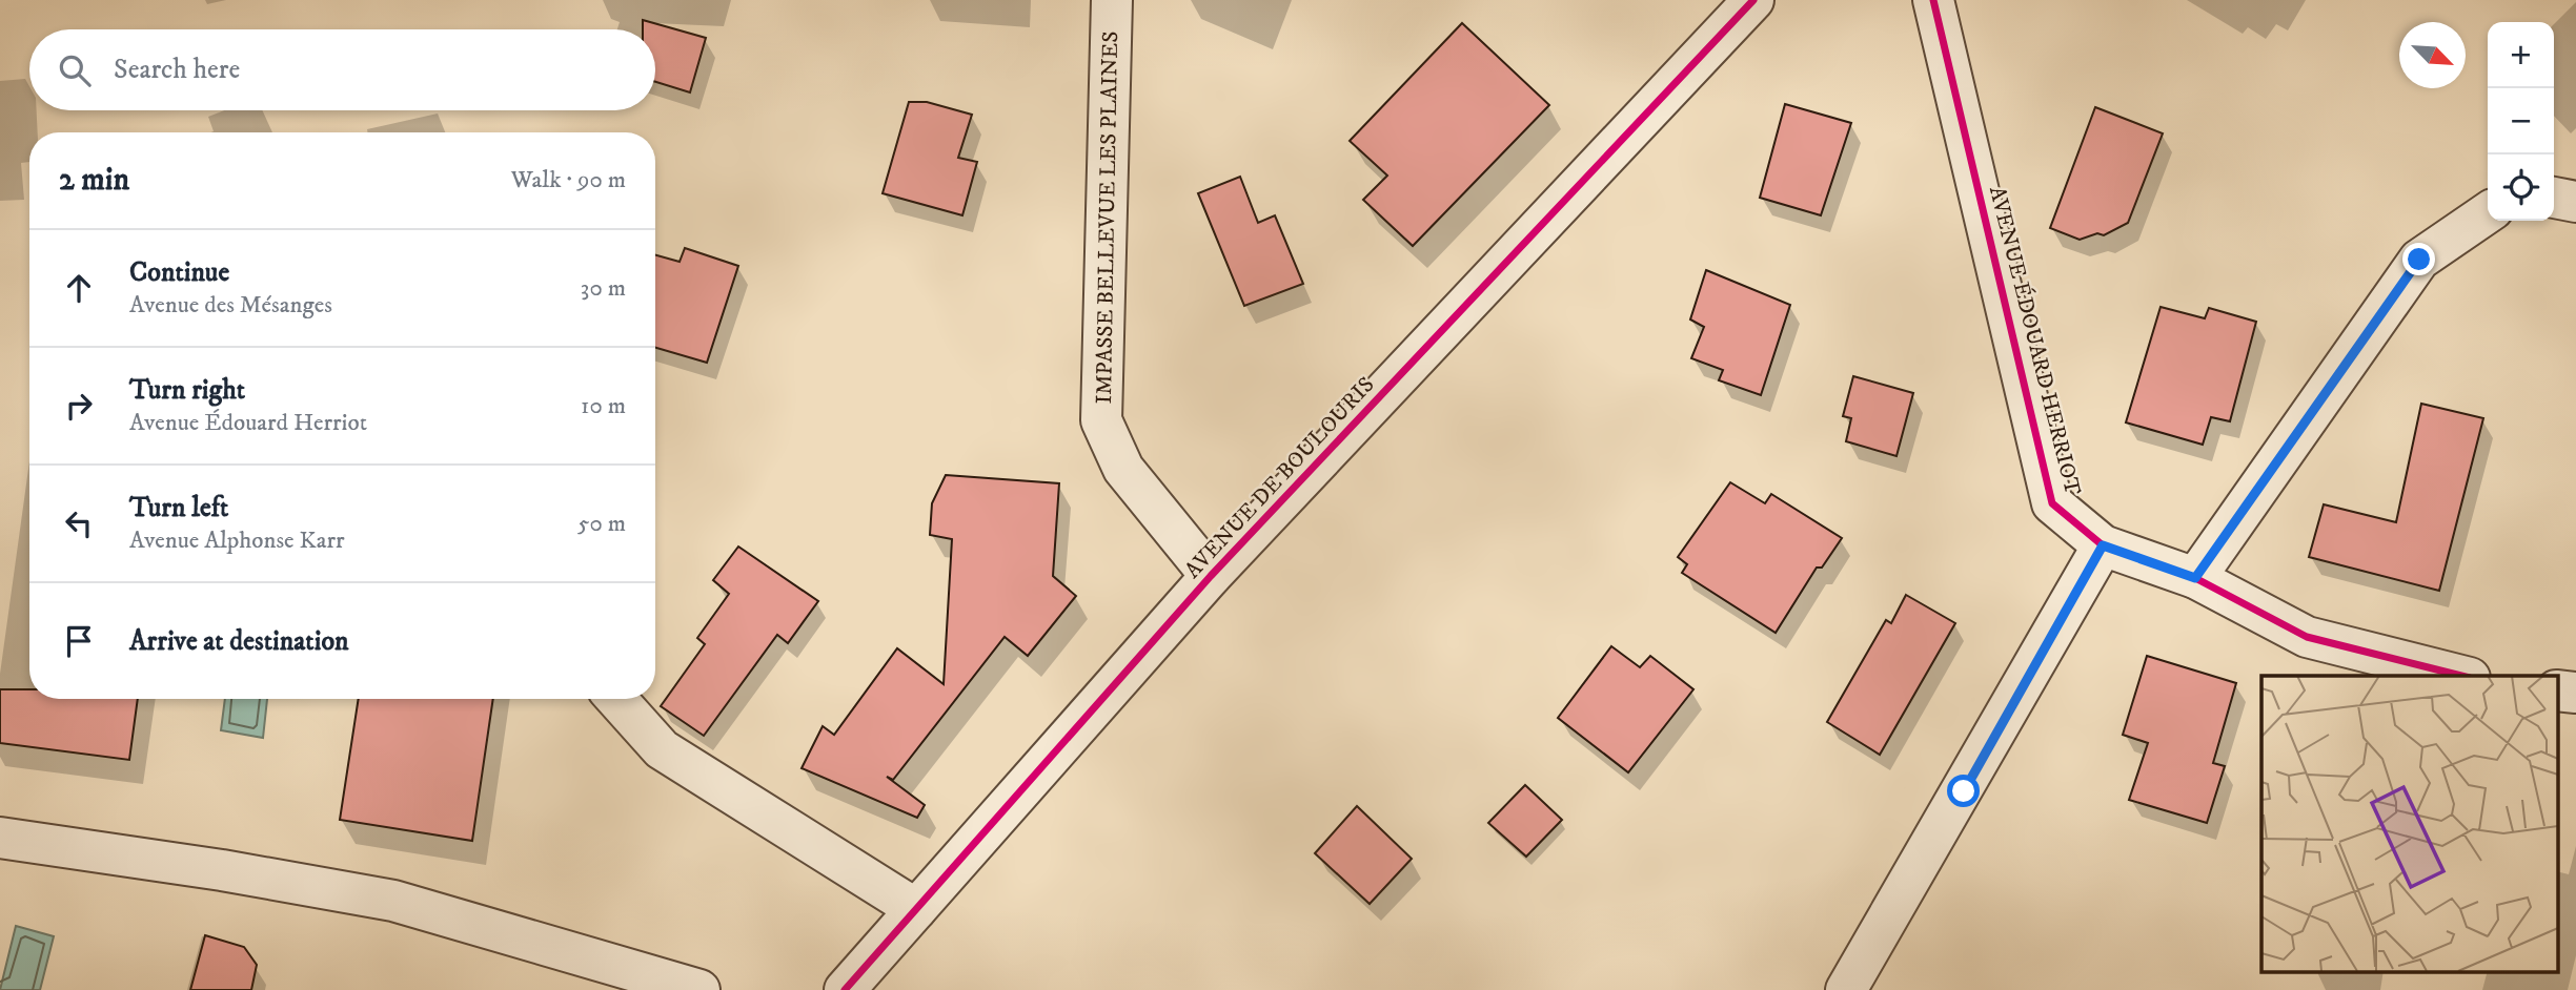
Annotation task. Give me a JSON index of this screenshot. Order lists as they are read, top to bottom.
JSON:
{
  "streets": {
    "street": ["IMPASSE BELLEVUE LES PLAINES", "AVENUE ÉDOUARD HERRIOT", "AVENUE DE BOULOURIS"]
  },
  "crossings": [
    ["IMPASSE BELLEVUE LES PLAINES", "AVENUE DE BOULOURIS"]
  ],
  "north": "bottom right",
  "page": {
    "map_buttons": ["+", "−"],
    "search": "Search here",
    "heading": ["2 min", "Walk · 90 m"],
    "list": [
      ["Continue", "Avenue des Mésanges", "30 m"],
      ["Turn right", "Avenue Édouard Herriot", "10 m"],
      ["Turn left", "Avenue Alphonse Karr", "50 m"],
      "Arrive at destination"
    ]
  }
}
